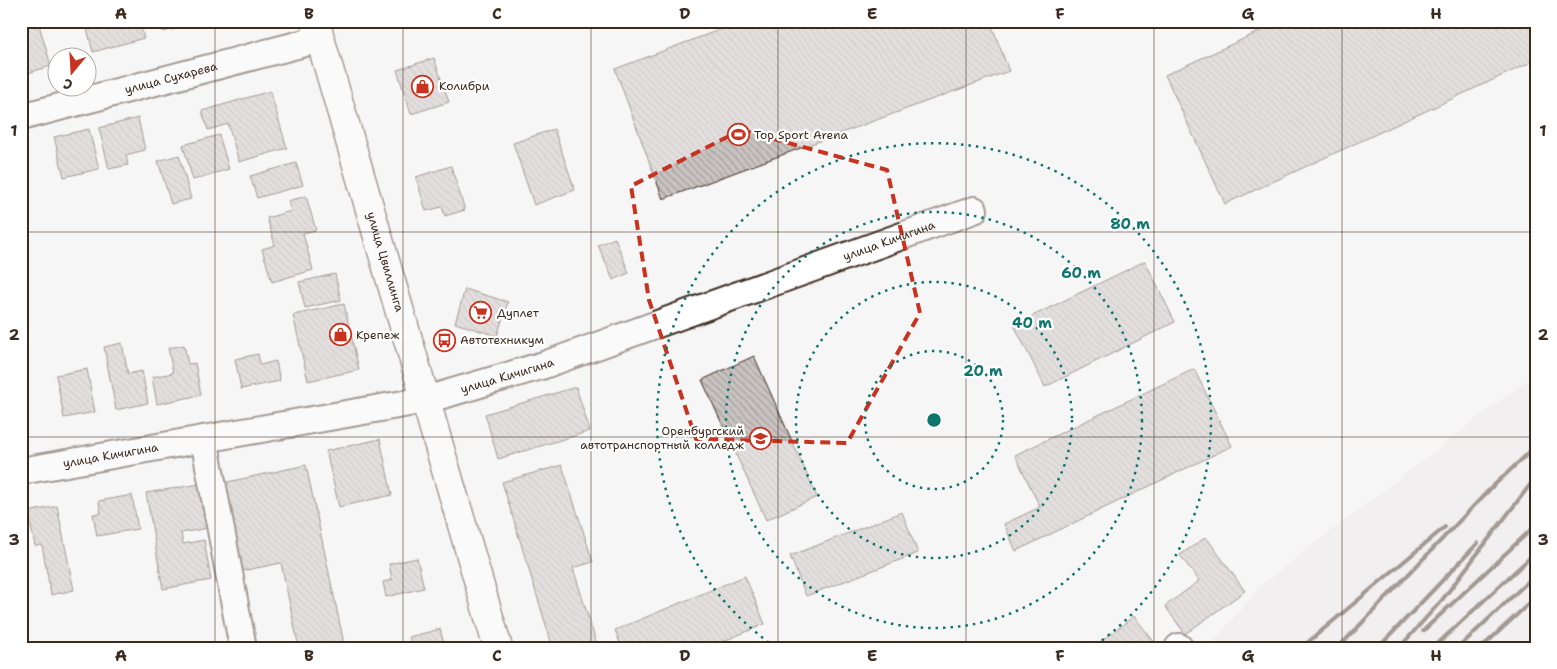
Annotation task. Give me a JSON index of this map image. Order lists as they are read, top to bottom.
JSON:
{
  "streets": {
    "main road": ["улица Цвиллинга"],
    "street": ["улица Сухарева", "улица Кичигина"]
  },
  "crossings": [
    ["улица Сухарева", "улица Цвиллинга"],
    ["улица Кичигина", "улица Цвиллинга"]
  ],
  "places": {
    "shop": ["Колибри", "Крепеж"],
    "sports": ["Top Sport Arena"],
    "supermarket": ["Дуплет"],
    "bus stop": ["Автотехникум"],
    "school or university": ["Оренбургский автотранспортный колледж"]
  },
  "north": "bottom",
  "grid": {
    "columns": [
      "A",
      "B",
      "C",
      "D",
      "E",
      "F",
      "G",
      "H"
    ],
    "rows": ["1", "2", "3"]
  },
  "rings": [
    "80 m",
    "60 m",
    "40 m",
    "20 m"
  ]
}
